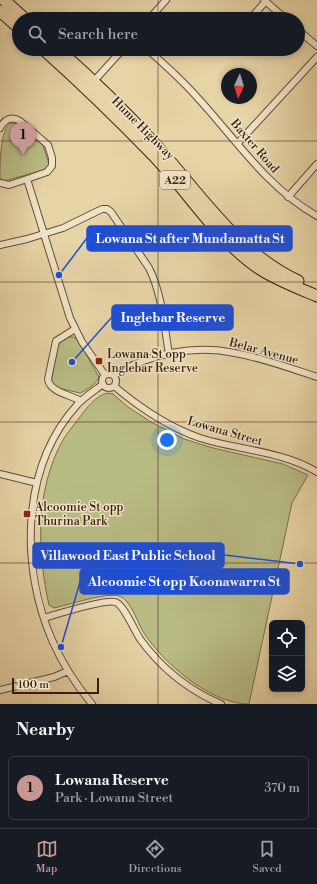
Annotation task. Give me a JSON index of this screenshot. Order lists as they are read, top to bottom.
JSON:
{
  "streets": {
    "highway": ["Hume Highway", "A22"],
    "street": ["Baxter Road", "Belar Avenue", "Lowana Street"]
  },
  "crossings": [
    ["Belar Avenue", "Lowana Street"]
  ],
  "places": {
    "other": [
      "Lowana St after Mundamatta St",
      "Inglebar Reserve",
      "Villawood East Public School",
      "Alcoomie St opp Koonawarra St"
    ],
    "transit": ["Lowana St opp Inglebar Reserve", "Alcoomie St opp Thurina Park"]
  },
  "scale_bar": "100 m",
  "north": "bottom",
  "page": {
    "search": "Search here",
    "pins": "1",
    "scale": "100 m",
    "heading": "Nearby",
    "list": [
      {
        "mark": "1",
        "name": "Lowana Reserve",
        "note": "Park · Lowana Street",
        "value": "370 m"
      }
    ],
    "nav": ["Map", "Directions", "Saved"]
  }
}
